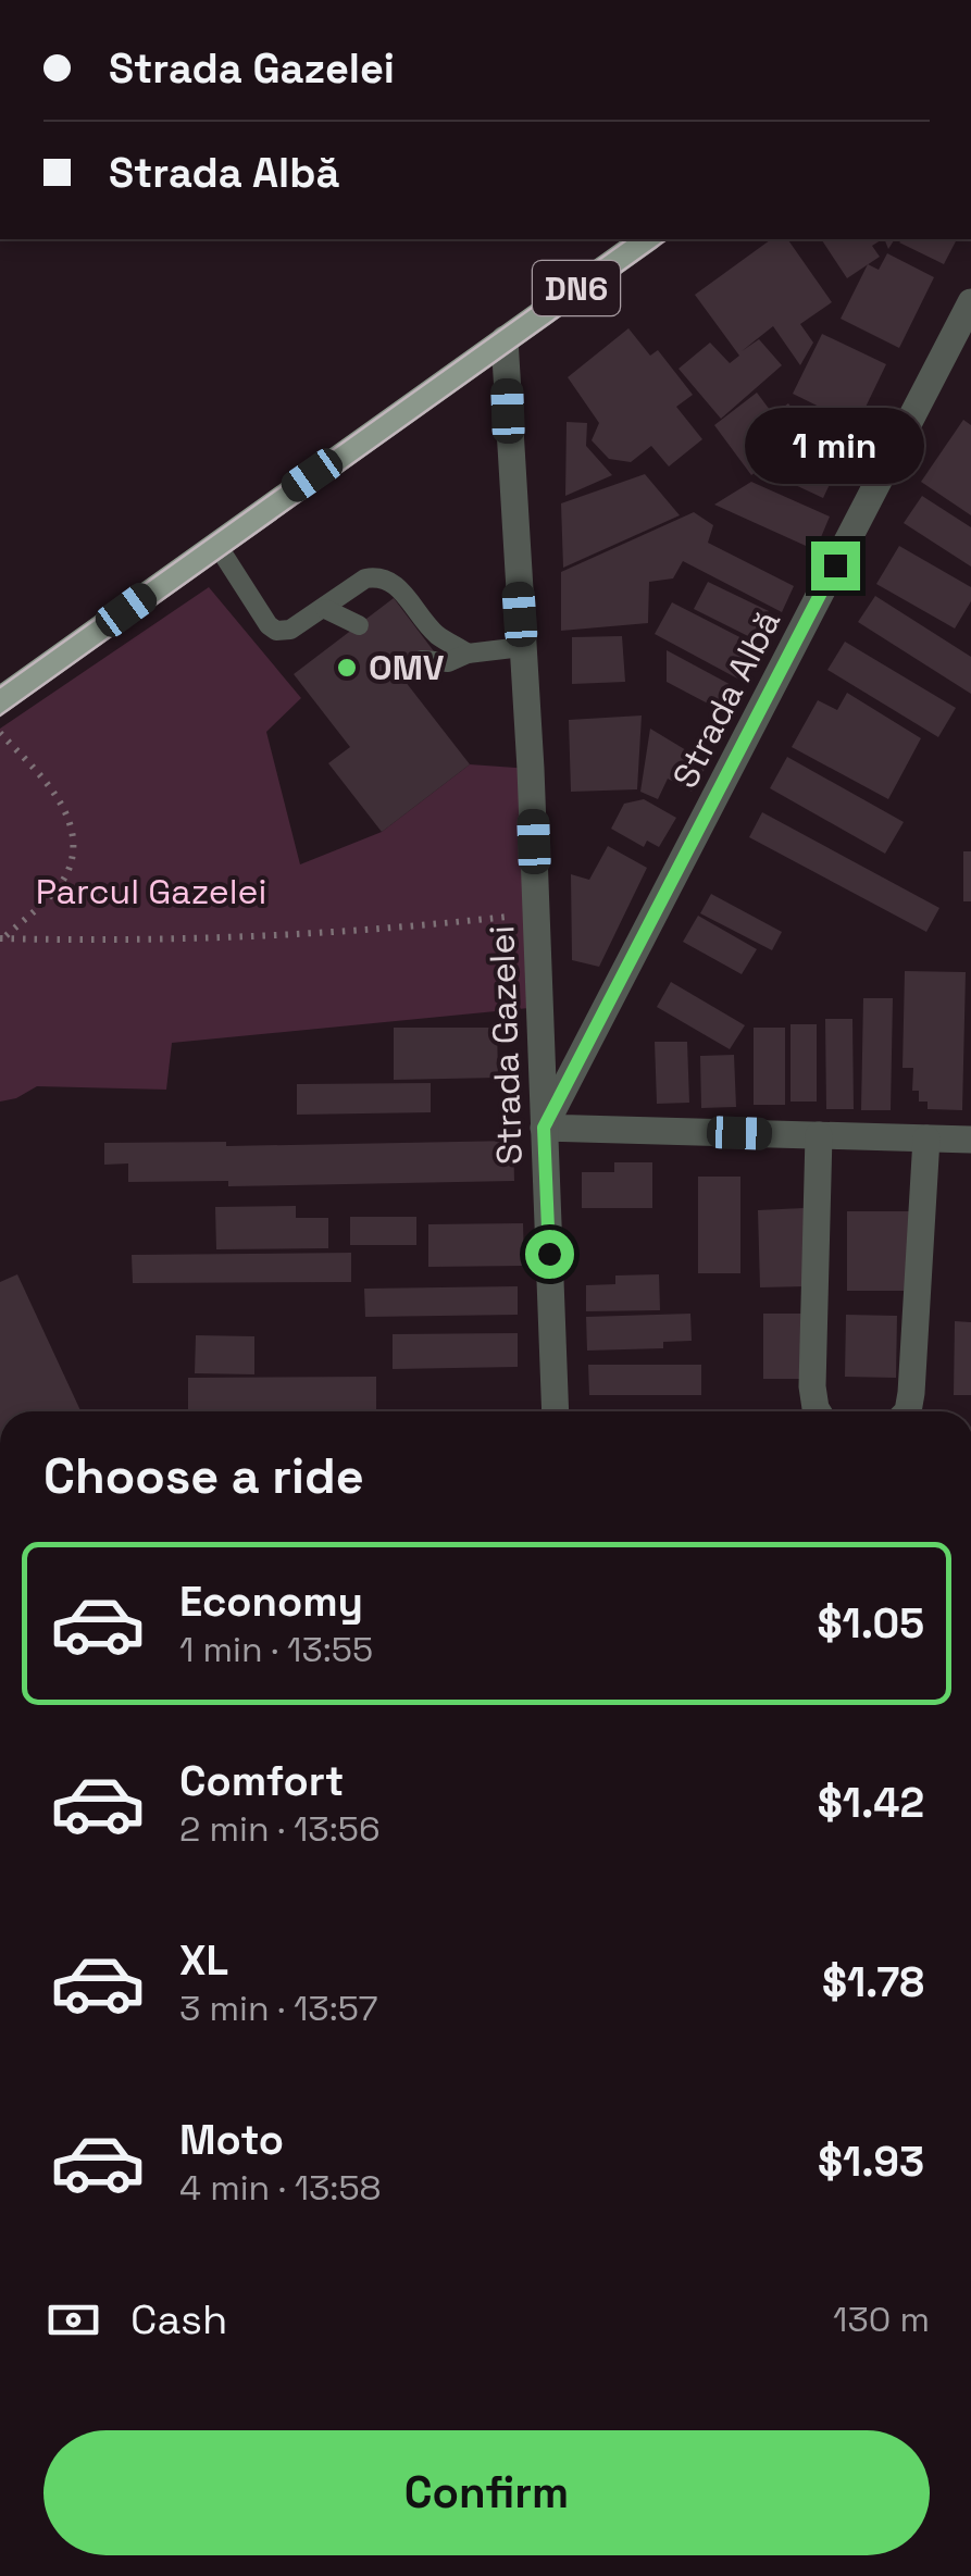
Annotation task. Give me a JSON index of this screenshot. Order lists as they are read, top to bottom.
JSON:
{
  "streets": {
    "main road": ["DN6"],
    "street": ["Strada Albă", "Strada Gazelei"]
  },
  "crossings": [
    ["DN6", "Strada Gazelei"],
    ["Strada Albă", "Strada Gazelei"]
  ],
  "parks": ["Parcul Gazelei"],
  "places": ["OMV"],
  "page": {
    "banner": ["Strada Gazelei", "Strada Albă"],
    "bubble": "1 min",
    "heading": "Choose a ride",
    "list": [
      {
        "name": "Economy",
        "note": "1 min · 13:55",
        "value": "$1.05"
      },
      {
        "name": "Comfort",
        "note": "2 min · 13:56",
        "value": "$1.42"
      },
      {
        "name": "XL",
        "note": "3 min · 13:57",
        "value": "$1.78"
      },
      {
        "name": "Moto",
        "note": "4 min · 13:58",
        "value": "$1.93"
      }
    ],
    "pay": ["Cash", "130 m"],
    "buttons": "Confirm"
  }
}
